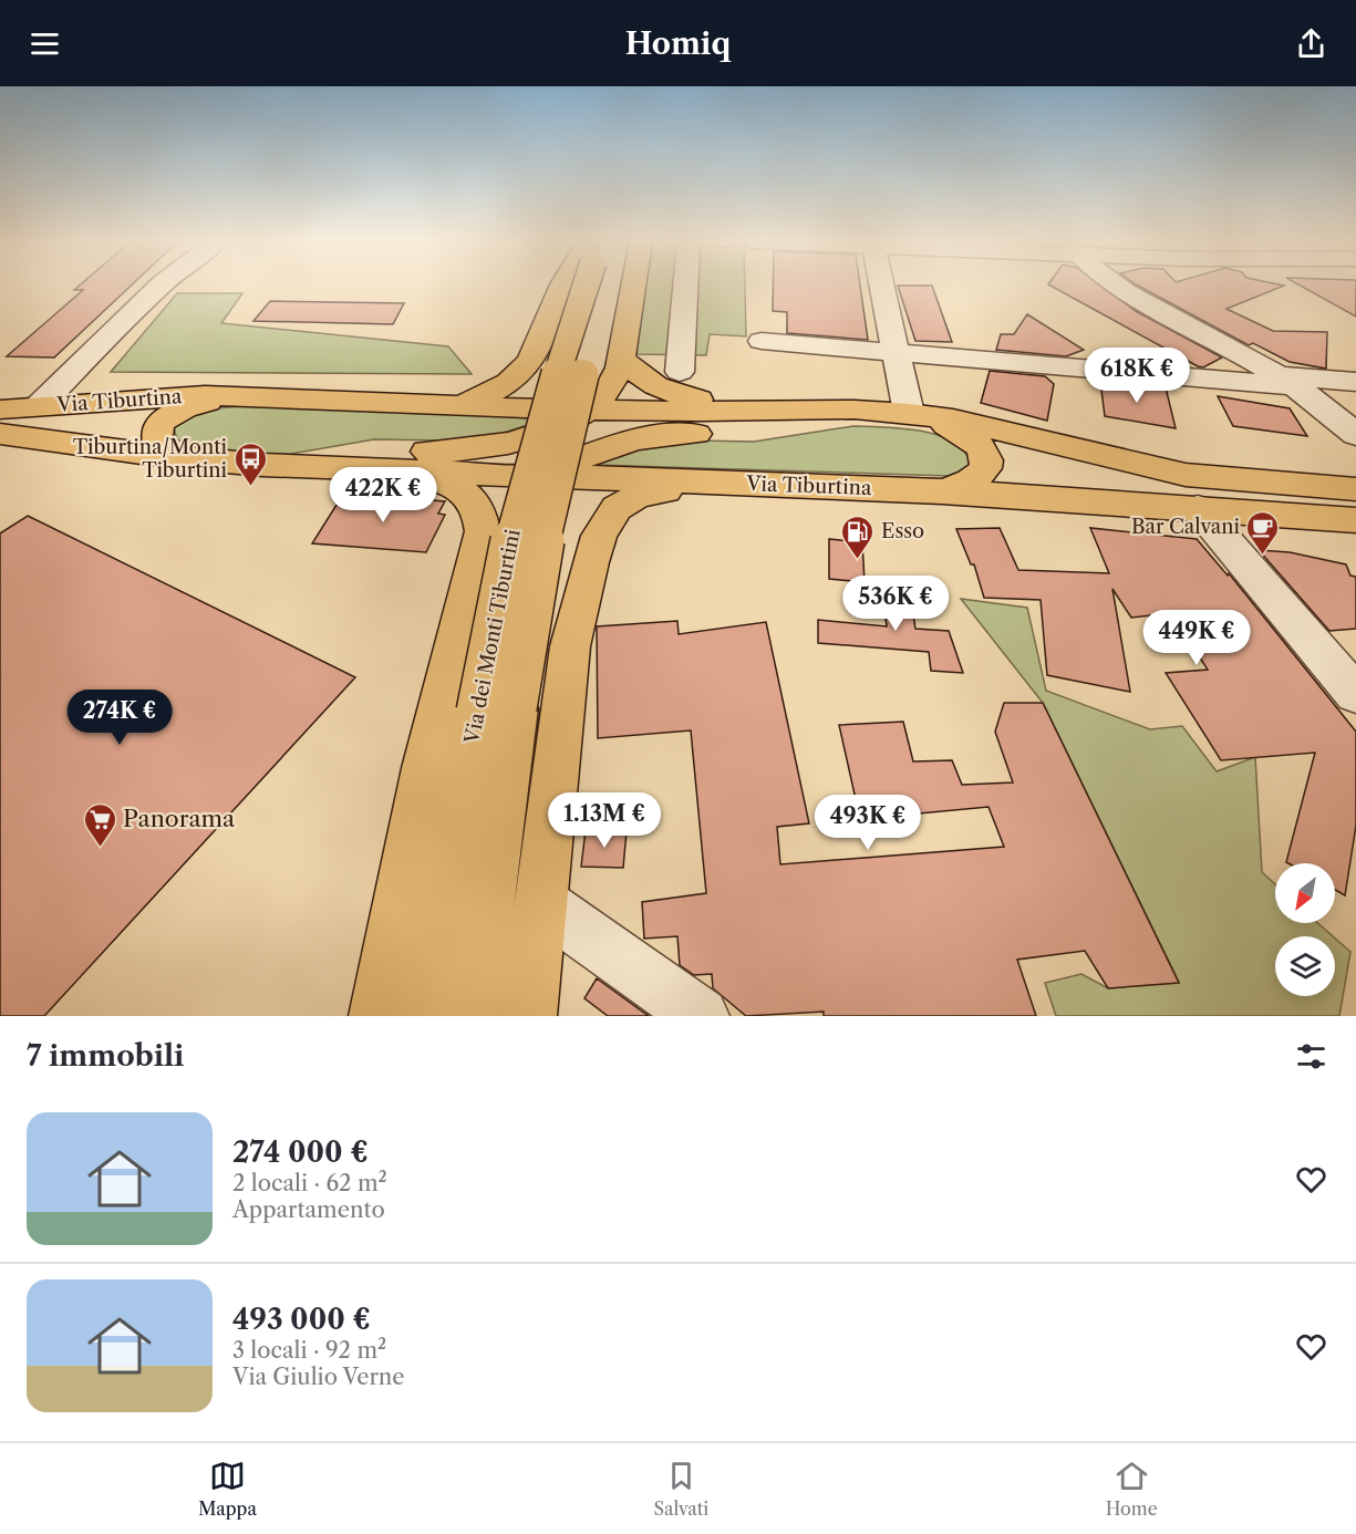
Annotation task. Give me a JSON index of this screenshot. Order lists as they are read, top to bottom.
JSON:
{
  "streets": {
    "main road": ["Via Tiburtina", "Via dei Monti Tiburtini"]
  },
  "places": {
    "bus stop": ["Tiburtina/Monti Tiburtini"],
    "cafe": ["Bar Calvani"],
    "fuel station": ["Esso"],
    "supermarket": ["Panorama"]
  },
  "north": "bottom left",
  "page": {
    "header": "Homiq",
    "price": [
      "618K €",
      "422K €",
      "536K €",
      "449K €",
      "274K €",
      "1.13M €",
      "493K €"
    ],
    "heading": "7 immobili",
    "list": [
      {
        "name": "274 000 €",
        "note": "2 locali · 62 m² · Appartamento"
      },
      {
        "name": "493 000 €",
        "note": "3 locali · 92 m² · Via Giulio Verne"
      }
    ],
    "tabs": ["Mappa", "Salvati", "Home"]
  }
}
